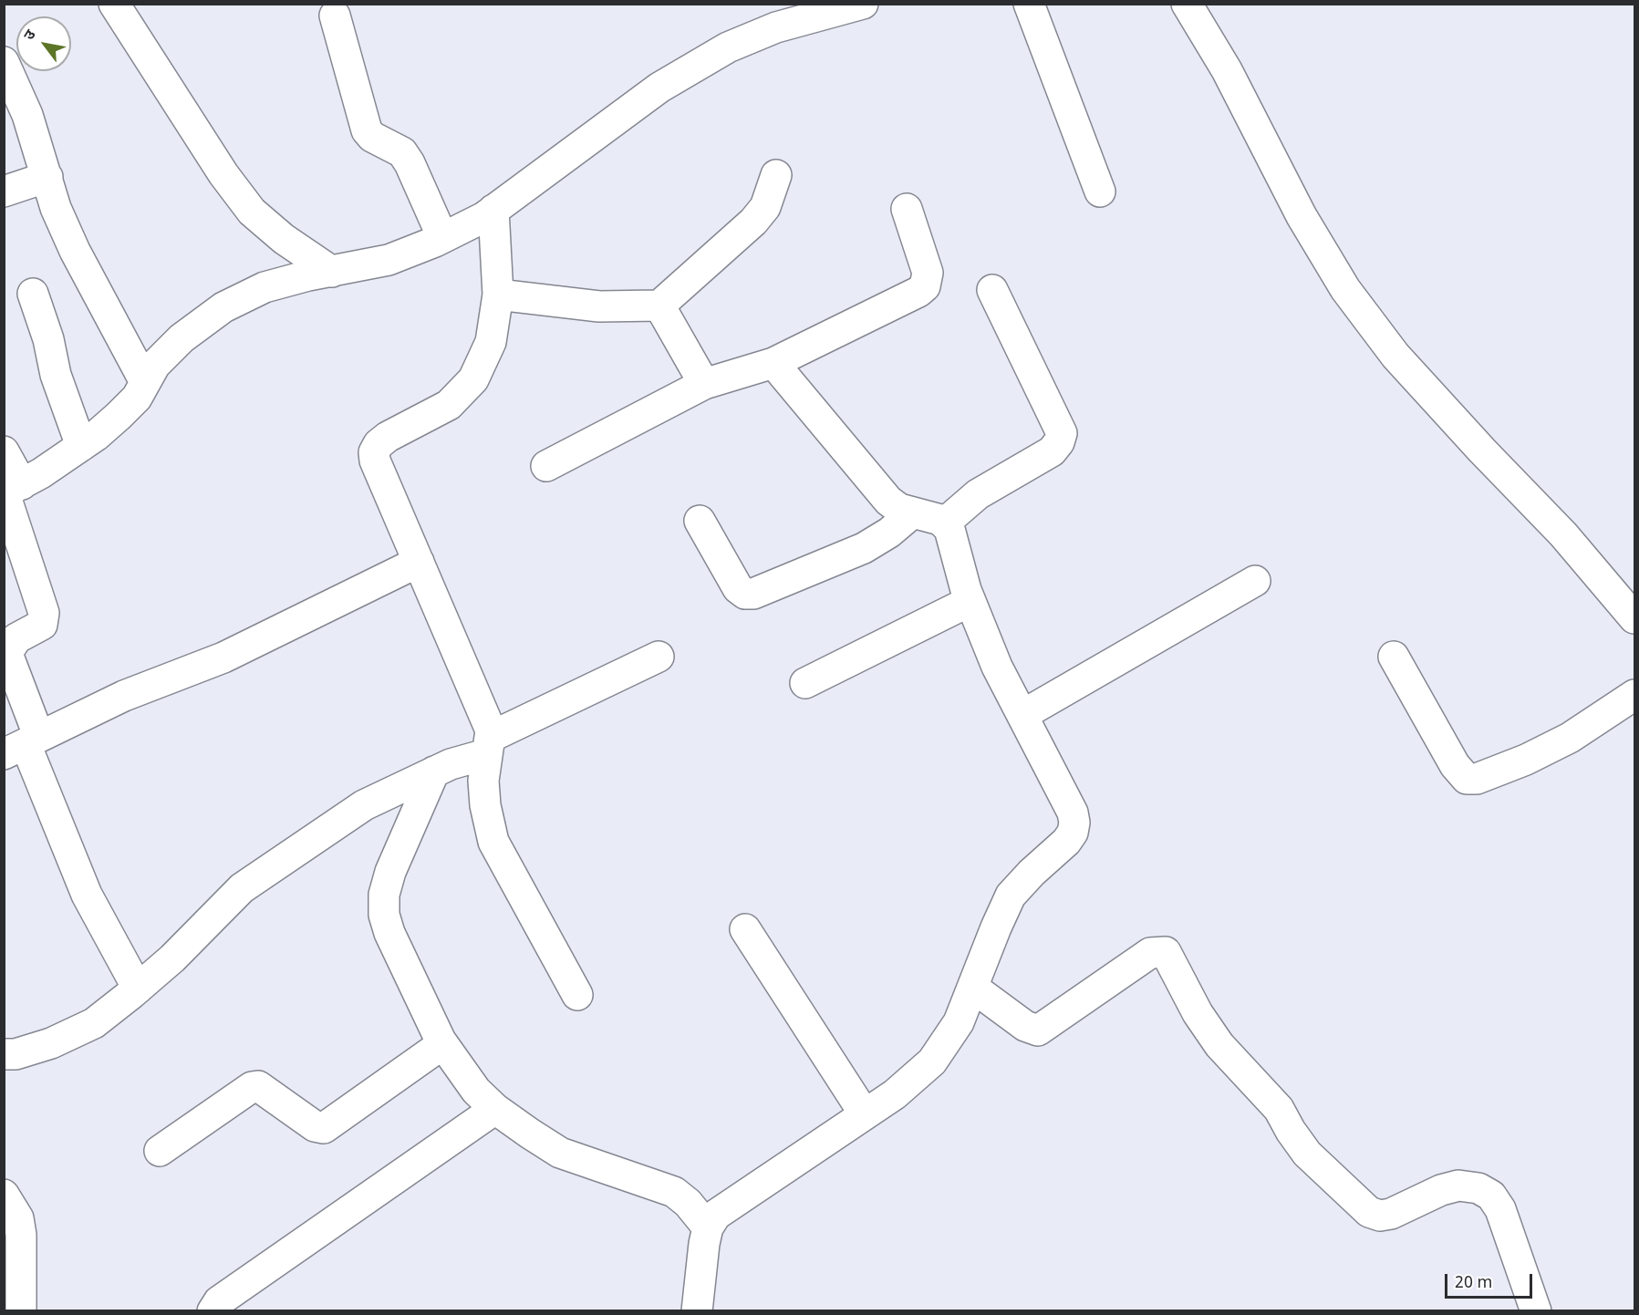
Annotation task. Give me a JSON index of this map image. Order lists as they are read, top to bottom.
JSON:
{
  "scale_bar": "20 m",
  "north": "top left"
}
